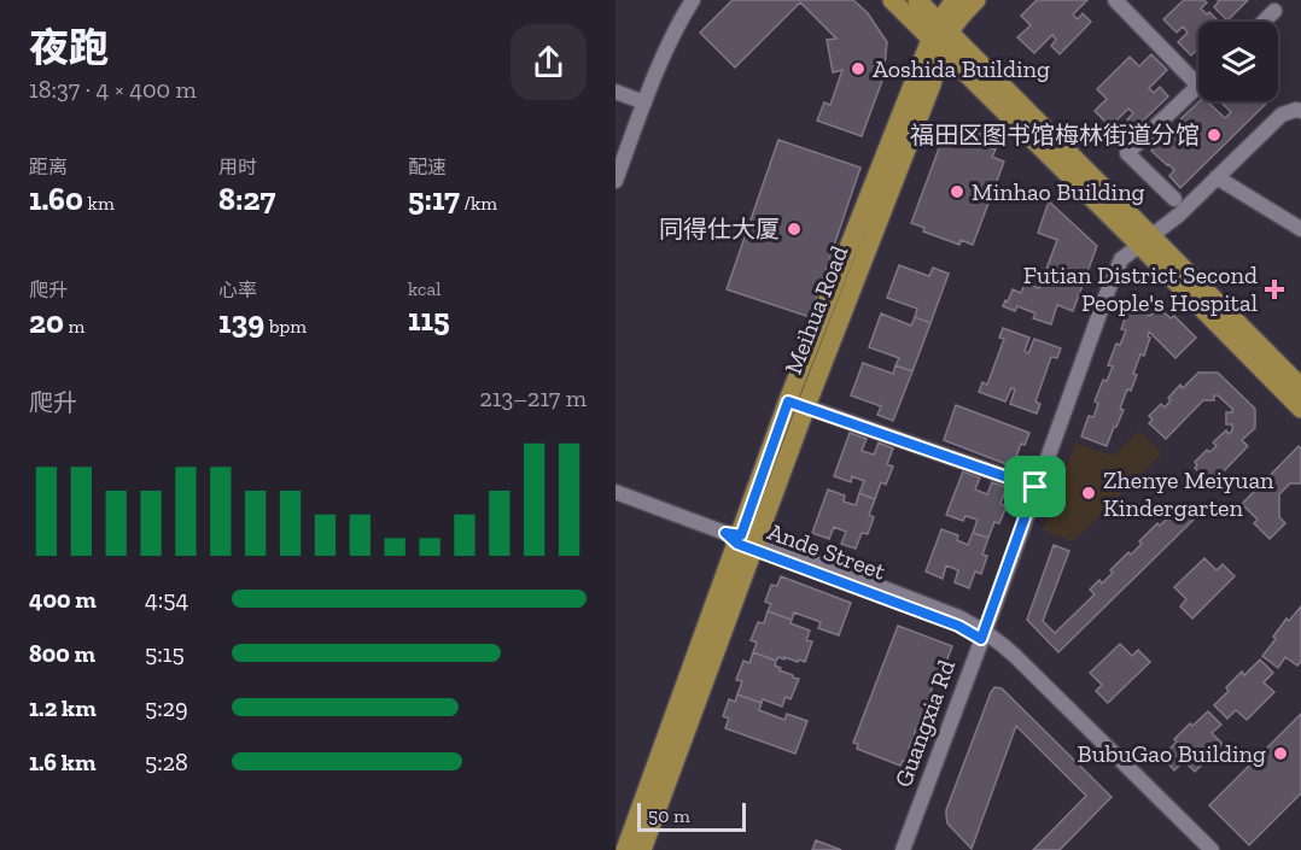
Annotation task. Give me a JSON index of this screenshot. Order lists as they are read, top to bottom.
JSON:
{
  "streets": {
    "main road": ["Meihua Road"],
    "street": ["Ande Street", "Guangxia Rd"]
  },
  "crossings": [
    ["Meihua Road", "Ande Street"],
    ["Ande Street", "Guangxia Rd"]
  ],
  "places": {
    "other": [
      "Aoshida Building",
      "福田区图书馆梅林街道分馆",
      "Minhao Building",
      "同得仕大厦",
      "Zhenye Meiyuan Kindergarten",
      "BubuGao Building"
    ],
    "health": ["Futian District Second People's Hospital"]
  },
  "scale_bar": "50 m",
  "page": {
    "heading": ["夜跑", "18:37 · 4 × 400 m"],
    "stats": [
      ["距离", "1.60 km"],
      ["用时", "8:27"],
      ["配速", "5:17 /km"],
      ["爬升", "20 m"],
      ["心率", "139 bpm"],
      ["kcal", "115"]
    ],
    "chart": ["爬升", "213–217 m"],
    "list": [
      {
        "name": "400 m",
        "note": "4:54"
      },
      {
        "name": "800 m",
        "note": "5:15"
      },
      {
        "name": "1.2 km",
        "note": "5:29"
      },
      {
        "name": "1.6 km",
        "note": "5:28"
      }
    ],
    "scale": "50 m"
  }
}
